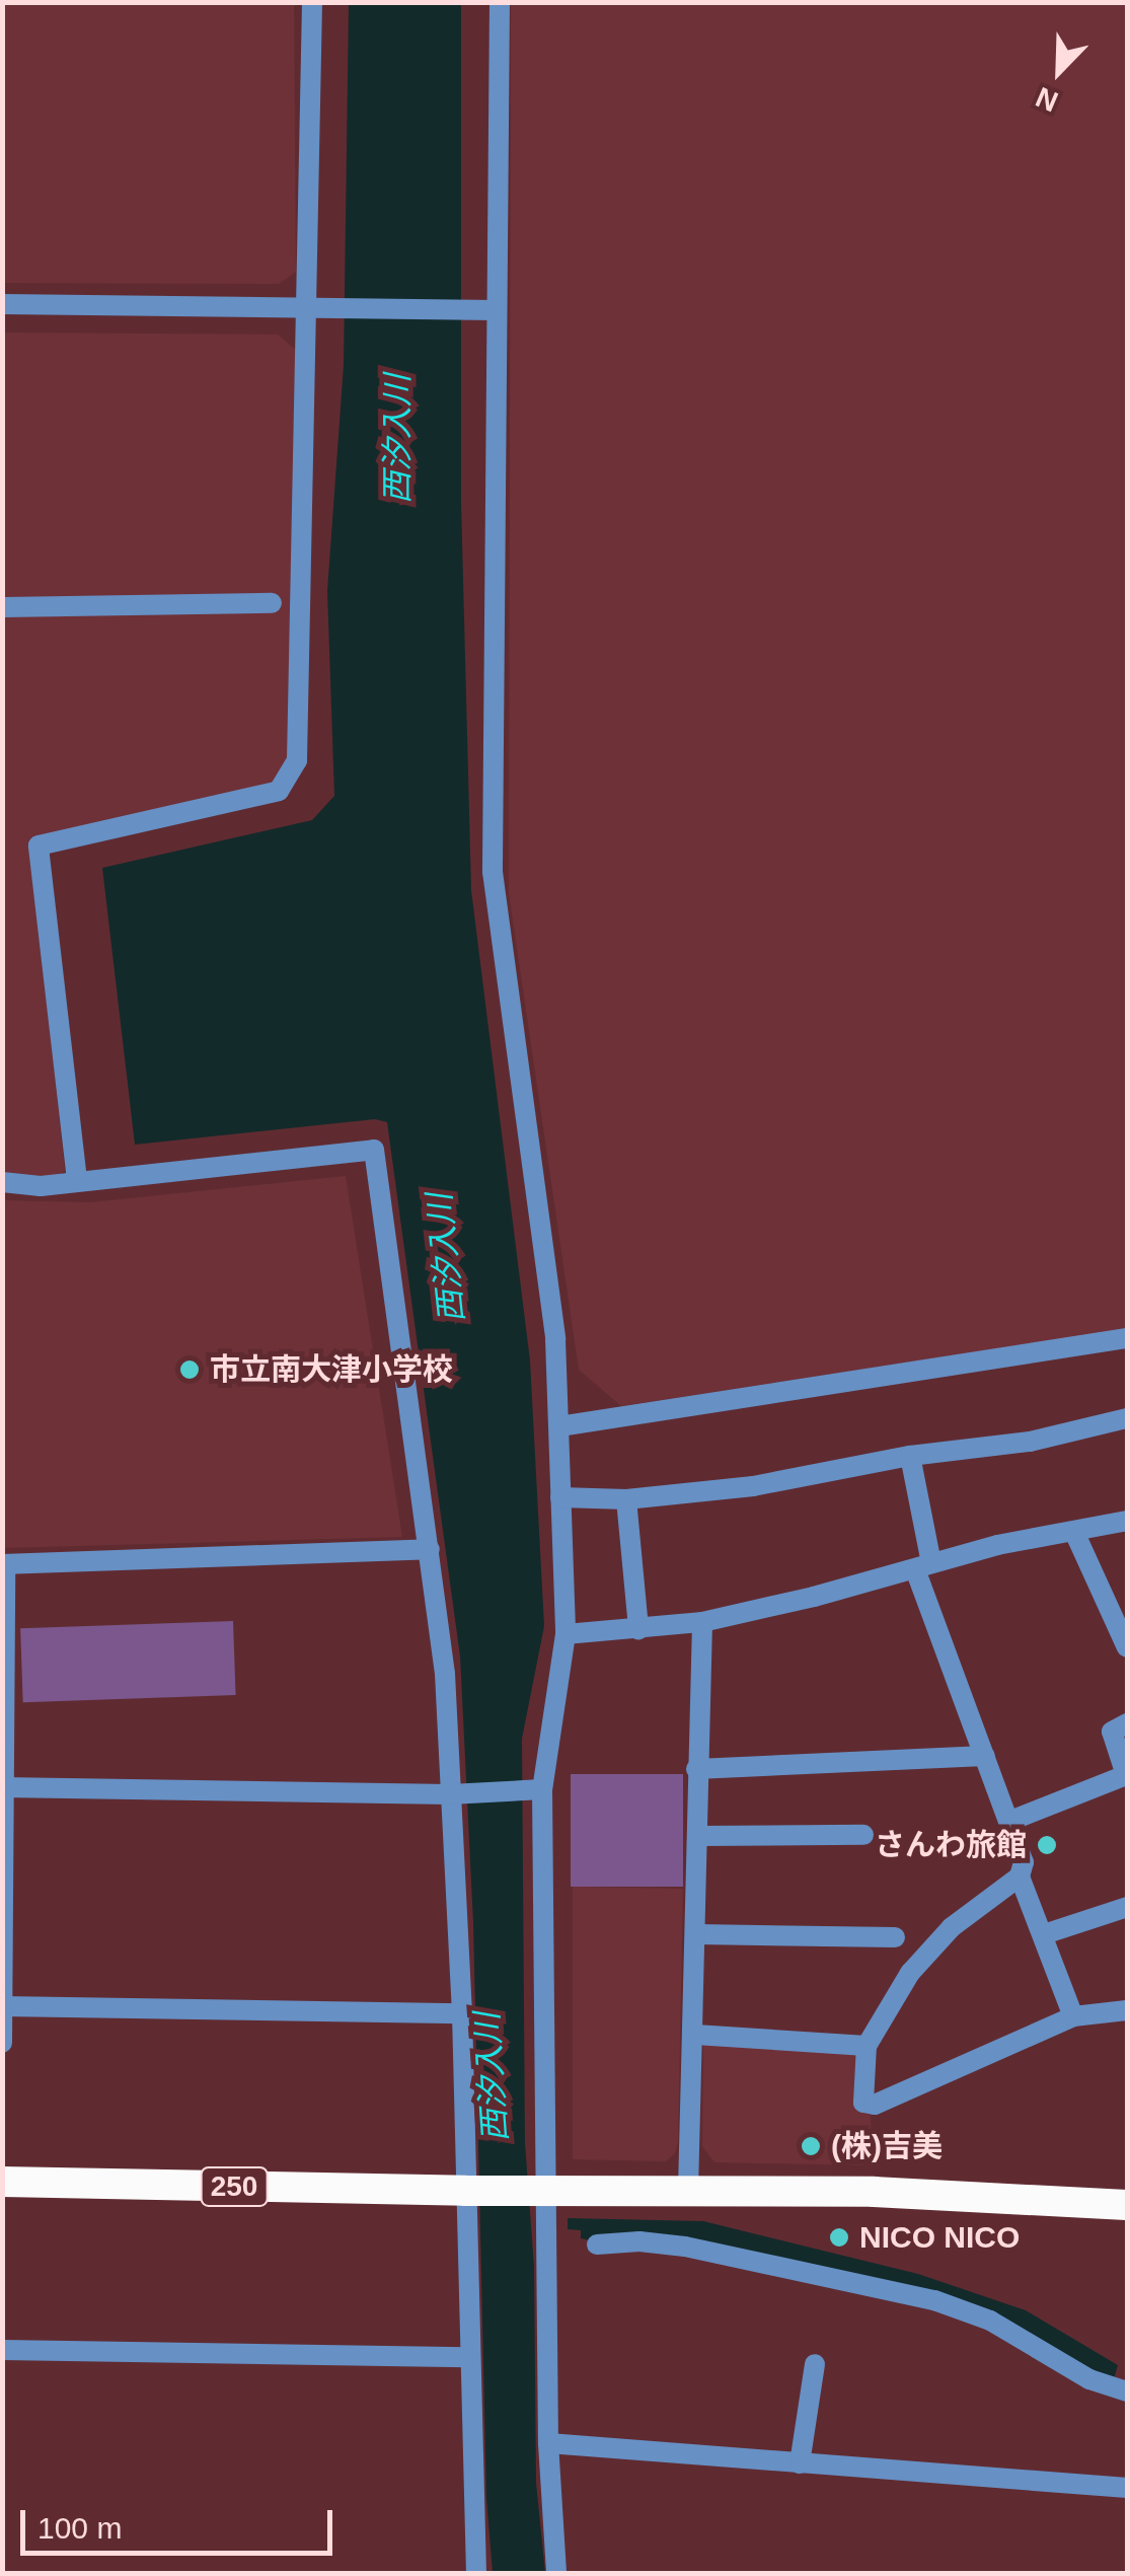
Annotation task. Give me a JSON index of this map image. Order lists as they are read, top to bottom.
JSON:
{
  "streets": {
    "highway": ["250"]
  },
  "water": ["西汐入川"],
  "places": [
    "市立南大津小学校",
    "さんわ旅館",
    "(株)吉美",
    "NICO NICO"
  ],
  "scale_bar": "100 m",
  "north": "bottom left"
}
